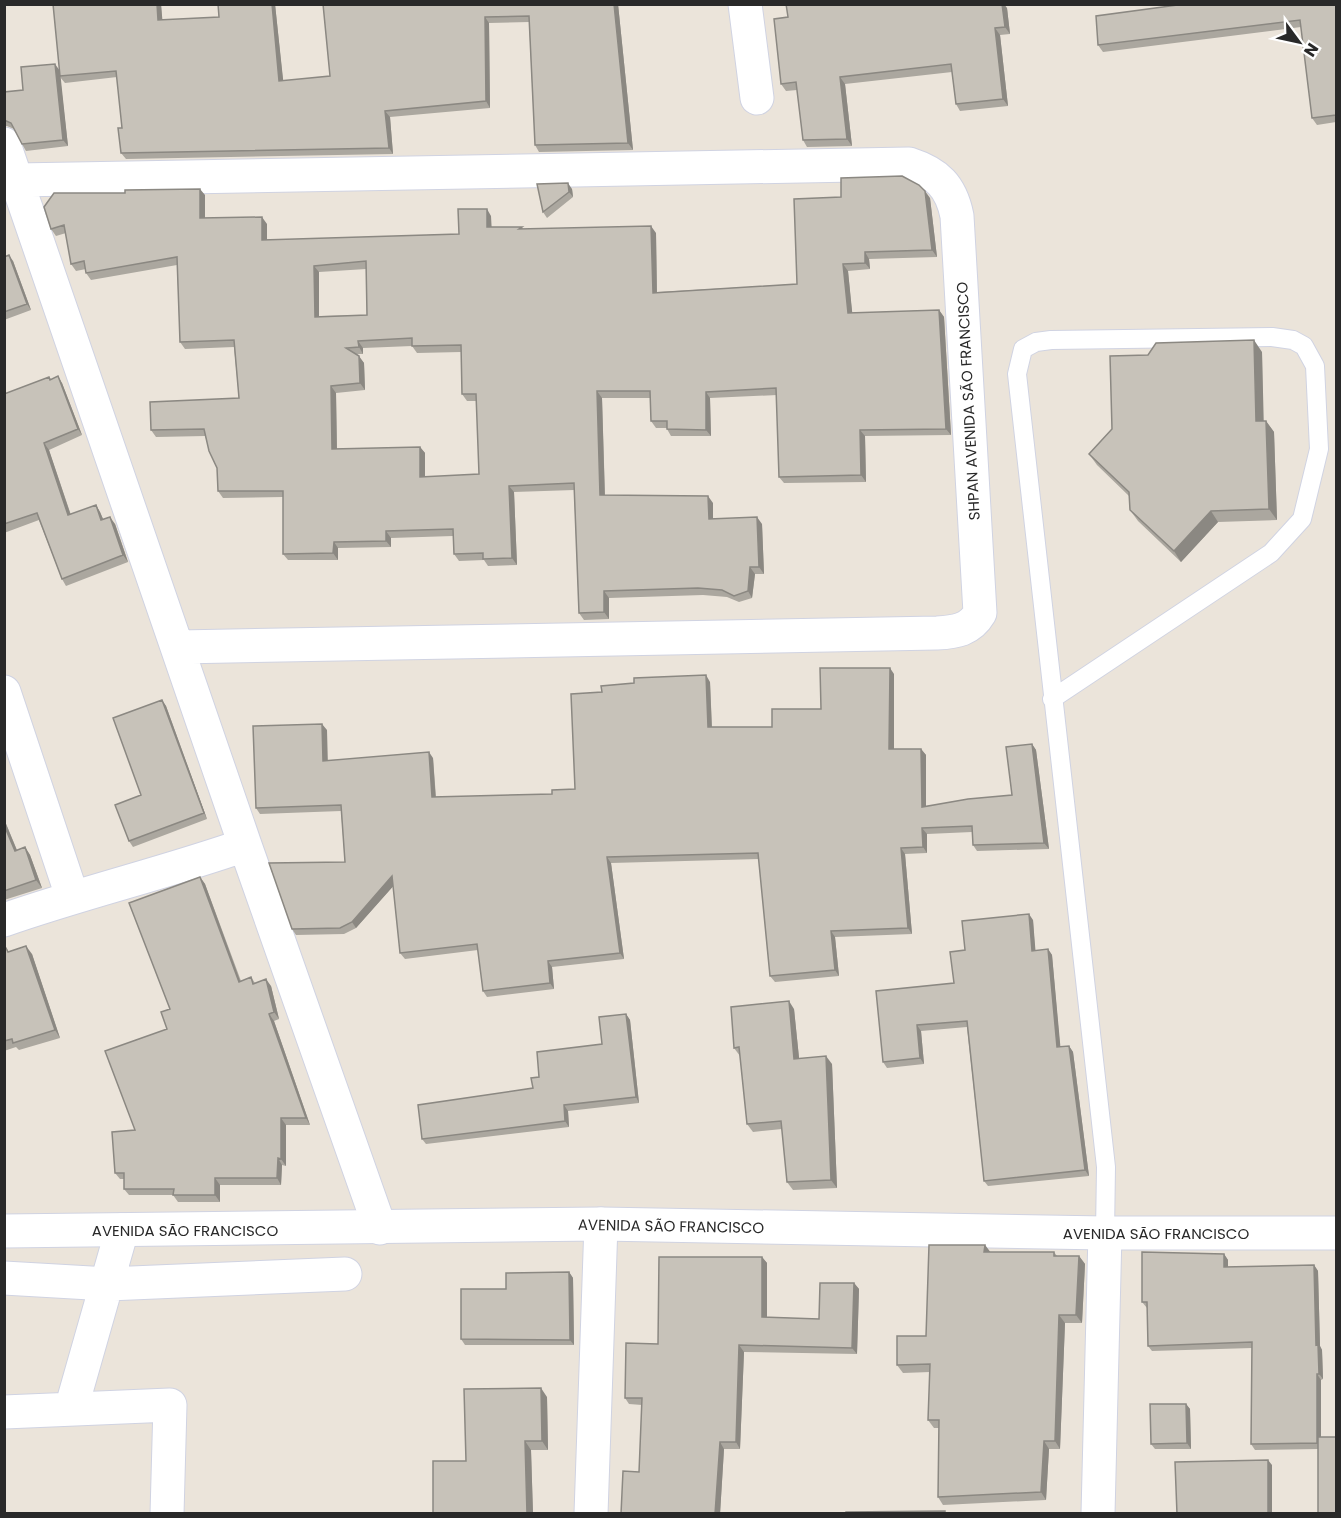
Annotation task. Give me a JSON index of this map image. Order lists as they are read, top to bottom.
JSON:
{
  "streets": {
    "street": ["SHPAN AVENIDA SÃO FRANCISCO", "AVENIDA SÃO FRANCISCO"]
  },
  "north": "bottom right"
}
